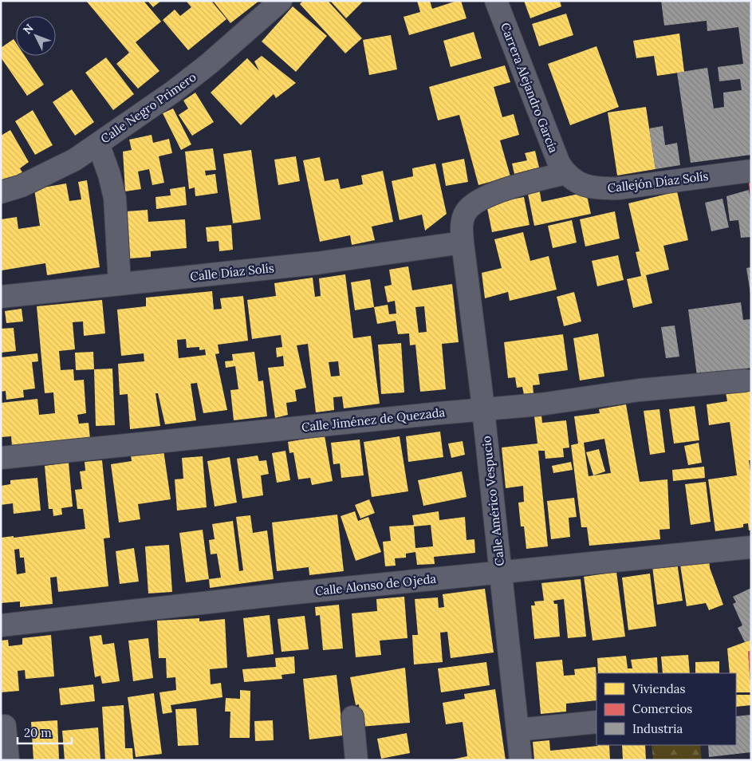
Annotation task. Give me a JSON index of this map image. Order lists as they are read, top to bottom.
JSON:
{
  "streets": {
    "street": [
      "Carrera Alejandro García",
      "Calle Negro Primero",
      "Callejón Díaz Solís",
      "Calle Díaz Solís",
      "Calle Jiménez de Quezada",
      "Calle Américo Vespucio",
      "Calle Alonso de Ojeda"
    ]
  },
  "crossings": [
    ["Carrera Alejandro García", "Callejón Díaz Solís"],
    ["Calle Díaz Solís", "Calle Américo Vespucio"],
    ["Calle Jiménez de Quezada", "Calle Américo Vespucio"],
    ["Calle Américo Vespucio", "Calle Alonso de Ojeda"]
  ],
  "legend": ["Viviendas", "Comercios", "Industria"],
  "scale_bar": "20 m",
  "north": "top left"
}
